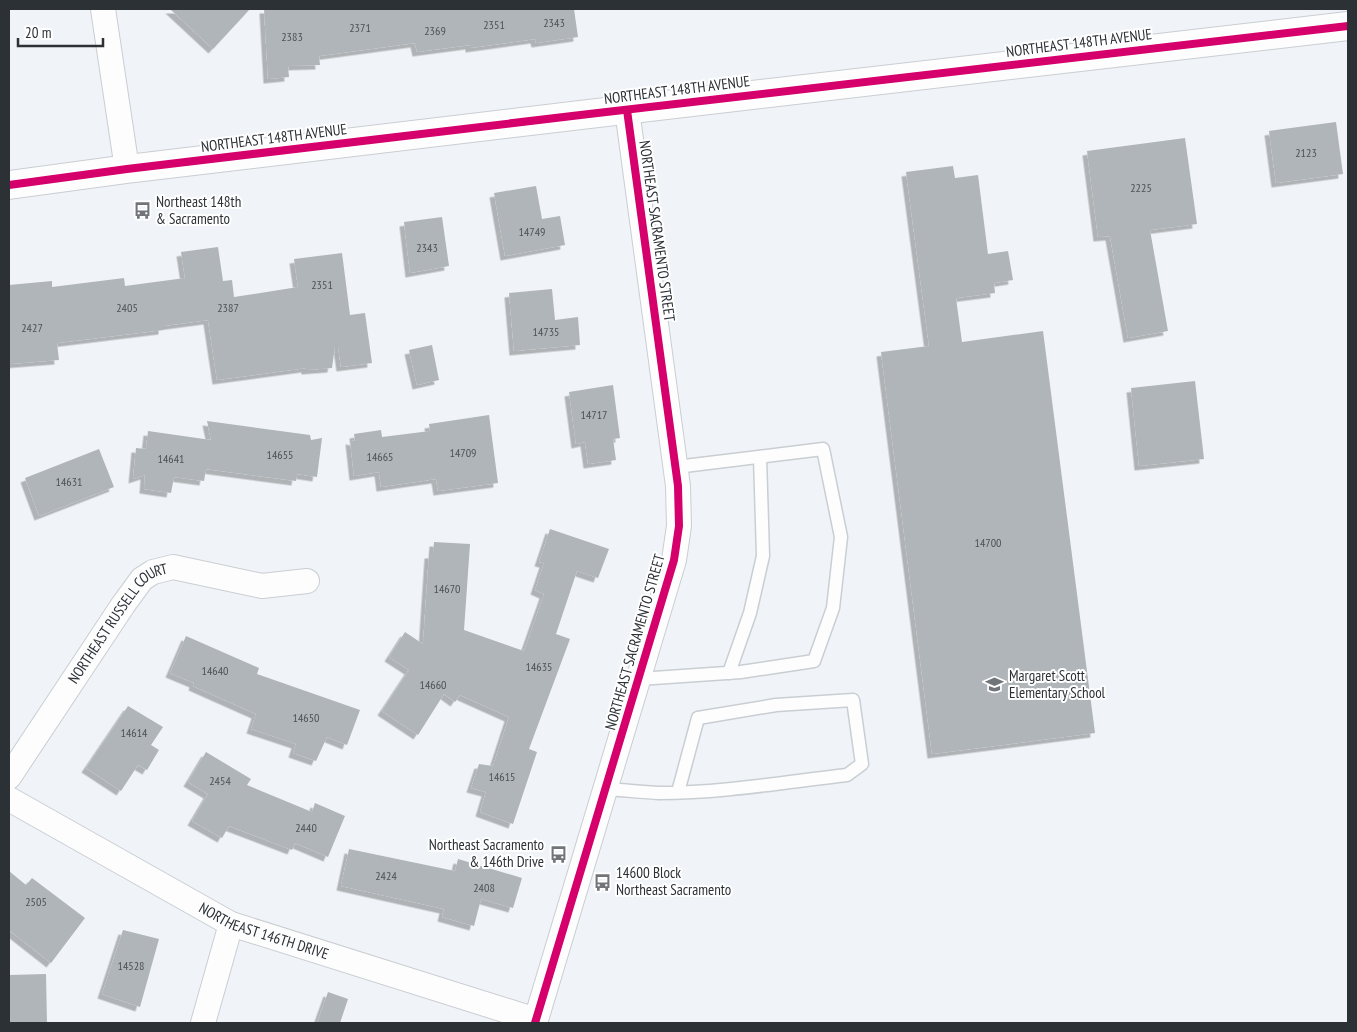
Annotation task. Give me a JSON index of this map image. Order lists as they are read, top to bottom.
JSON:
{
  "streets": {
    "main road": ["NORTHEAST 148TH AVENUE"],
    "street": ["NORTHEAST SACRAMENTO STREET", "NORTHEAST RUSSELL COURT", "NORTHEAST 146TH DRIVE"]
  },
  "crossings": [
    ["NORTHEAST 148TH AVENUE", "NORTHEAST SACRAMENTO STREET"],
    ["NORTHEAST SACRAMENTO STREET", "NORTHEAST 146TH DRIVE"]
  ],
  "places": {
    "bus stop": ["Northeast 148th & Sacramento", "Northeast Sacramento & 146th Drive", "14600 Block Northeast Sacramento"],
    "school or university": ["Margaret Scott Elementary School"]
  },
  "house_numbers": [
    "2343",
    "2351",
    "2371",
    "2369",
    "2383",
    "2123",
    "2225",
    "14749",
    "2343",
    "2351",
    "2405",
    "2387",
    "2427",
    "14735",
    "14717",
    "14709",
    "14655",
    "14665",
    "14641",
    "14631",
    "14700",
    "14670",
    "14635",
    "14640",
    "14660",
    "14650",
    "14614",
    "14615",
    "2454",
    "2440",
    "2424",
    "2408",
    "2505",
    "14528"
  ],
  "scale_bar": "20 m"
}
